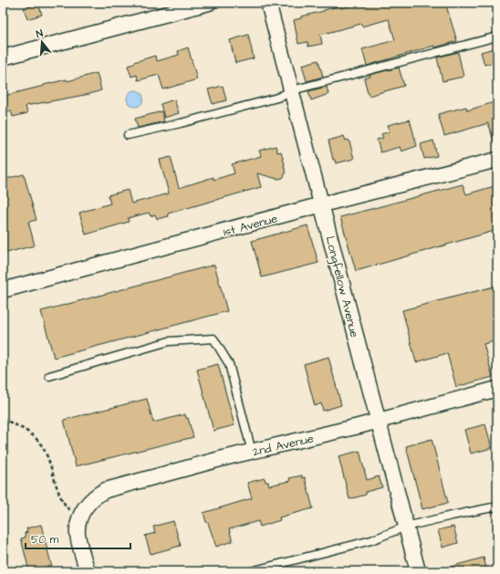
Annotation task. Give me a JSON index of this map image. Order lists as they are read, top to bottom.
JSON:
{
  "streets": {
    "street": ["1st Avenue", "Longfellow Avenue", "2nd Avenue"]
  },
  "crossings": [
    ["1st Avenue", "Longfellow Avenue"],
    ["Longfellow Avenue", "2nd Avenue"]
  ],
  "scale_bar": "50 m",
  "north": "top"
}
